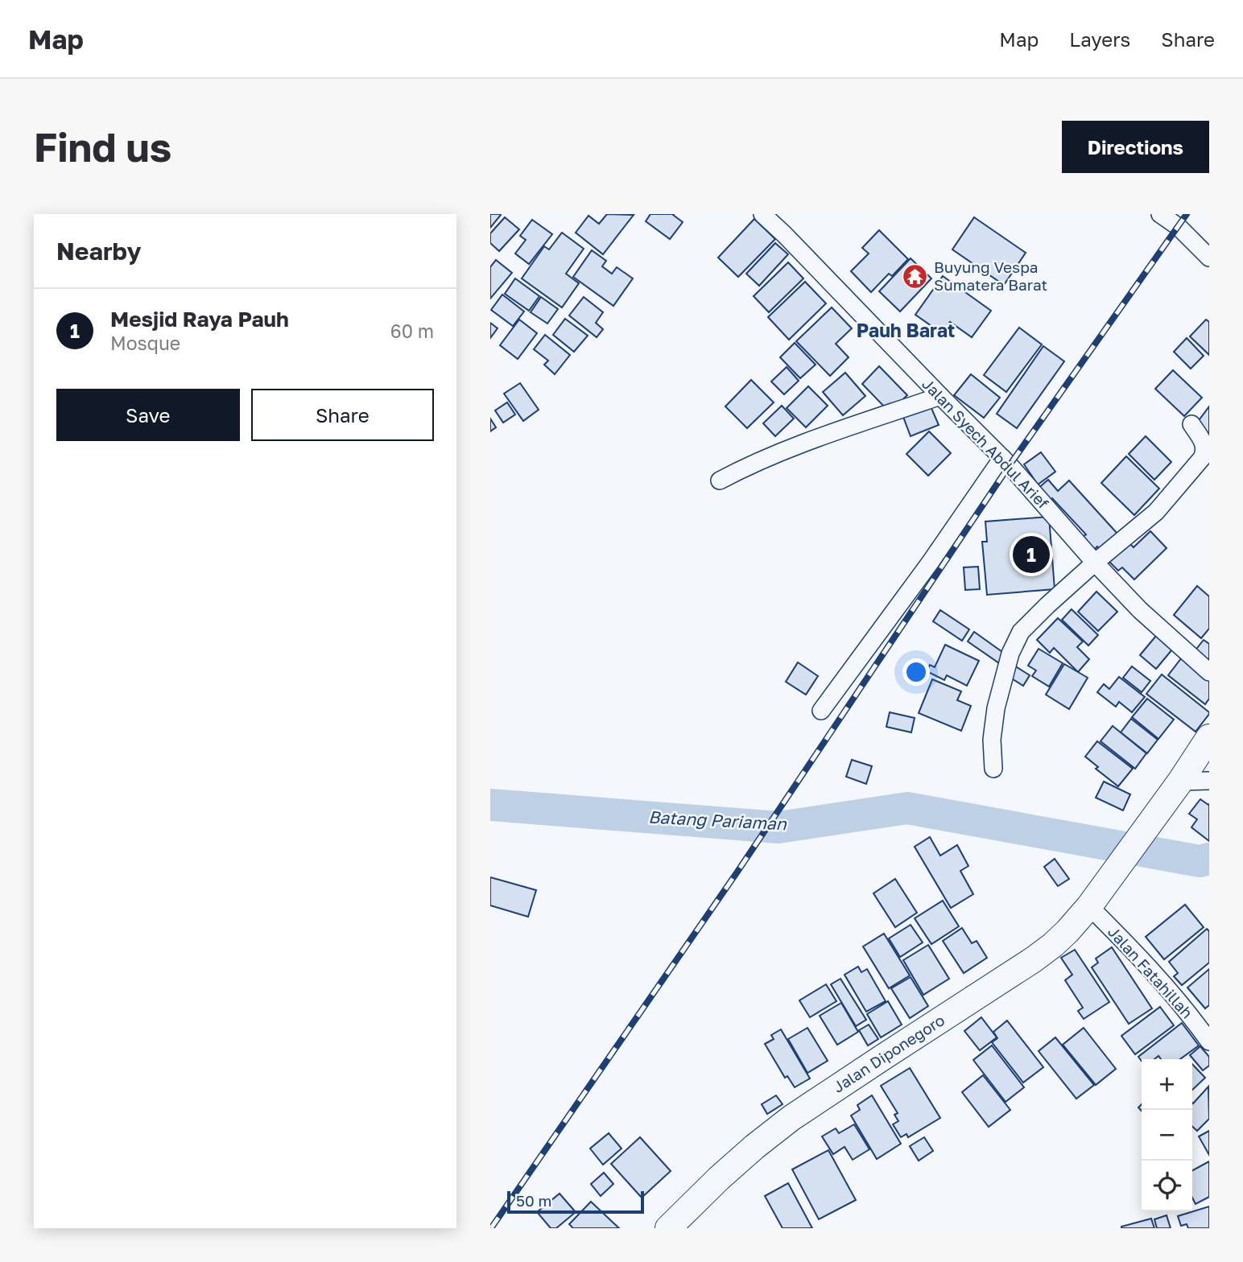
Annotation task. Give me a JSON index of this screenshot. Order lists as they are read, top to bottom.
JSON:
{
  "streets": {
    "main road": ["Jalan Diponegoro"],
    "street": ["Jalan Syech Abdul Arief", "Jalan Fatahillah"]
  },
  "crossings": [
    ["Jalan Fatahillah", "Jalan Diponegoro"]
  ],
  "districts": ["Pauh Barat"],
  "water": ["Batang Pariaman"],
  "places": {
    "temple": ["Buyung Vespa Sumatera Barat"]
  },
  "scale_bar": "50 m",
  "page": {
    "header": "Map",
    "nav": ["Map", "Layers", "Share"],
    "buttons": [
      "Directions",
      ["Save", "Share"]
    ],
    "title": "Find us",
    "heading": "Nearby",
    "list": [
      {
        "mark": "1",
        "name": "Mesjid Raya Pauh",
        "note": "Mosque",
        "value": "60 m"
      }
    ],
    "pins": "1",
    "map_buttons": ["+", "−"],
    "scale": "50 m"
  }
}
